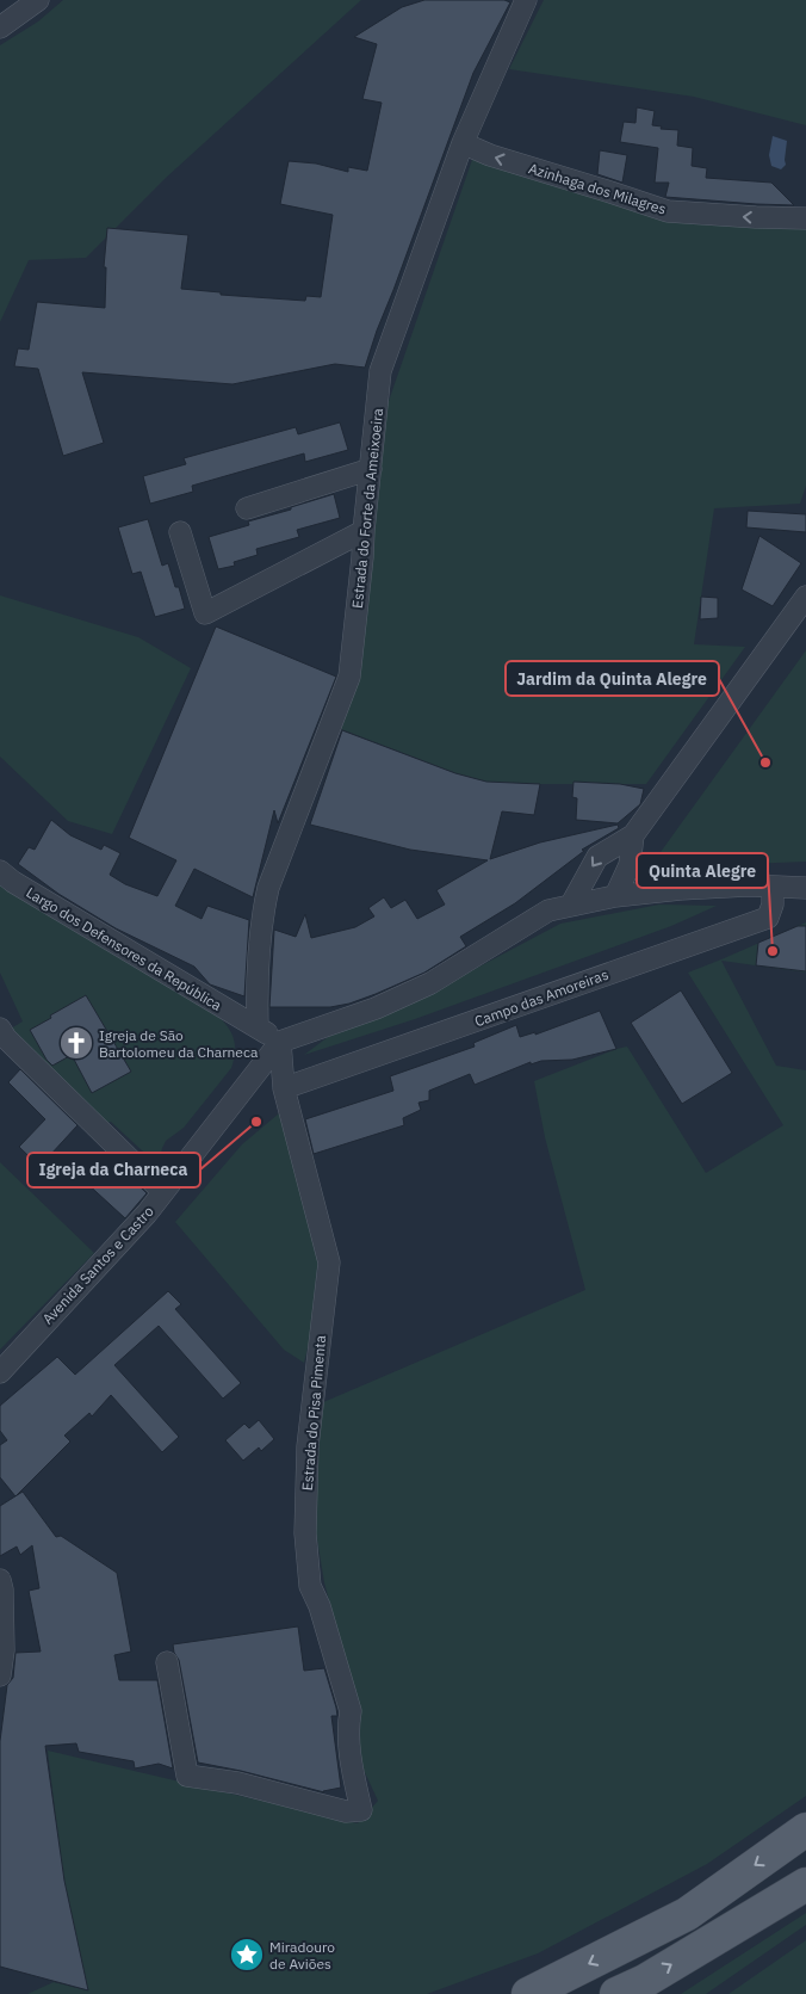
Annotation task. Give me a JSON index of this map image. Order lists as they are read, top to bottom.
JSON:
{
  "streets": {
    "street": [
      "Azinhaga dos Milagres",
      "Estrada do Forte da Ameixoeira",
      "Largo dos Defensores da República",
      "Campo das Amoreiras",
      "Avenida Santos e Castro",
      "Estrada do Pisa Pimenta"
    ]
  },
  "crossings": [
    ["Azinhaga dos Milagres", "Estrada do Forte da Ameixoeira"],
    ["Estrada do Forte da Ameixoeira", "Largo dos Defensores da República"],
    ["Largo dos Defensores da República", "Avenida Santos e Castro"],
    ["Largo dos Defensores da República", "Estrada do Pisa Pimenta"],
    ["Campo das Amoreiras", "Estrada do Pisa Pimenta"],
    ["Avenida Santos e Castro", "Estrada do Pisa Pimenta"]
  ],
  "one_way": ["Azinhaga dos Milagres"],
  "places": {
    "other": ["Jardim da Quinta Alegre", "Quinta Alegre", "Igreja da Charneca"],
    "church": ["Igreja de São Bartolomeu da Charneca"],
    "place": ["Miradouro de Aviões"]
  }
}
